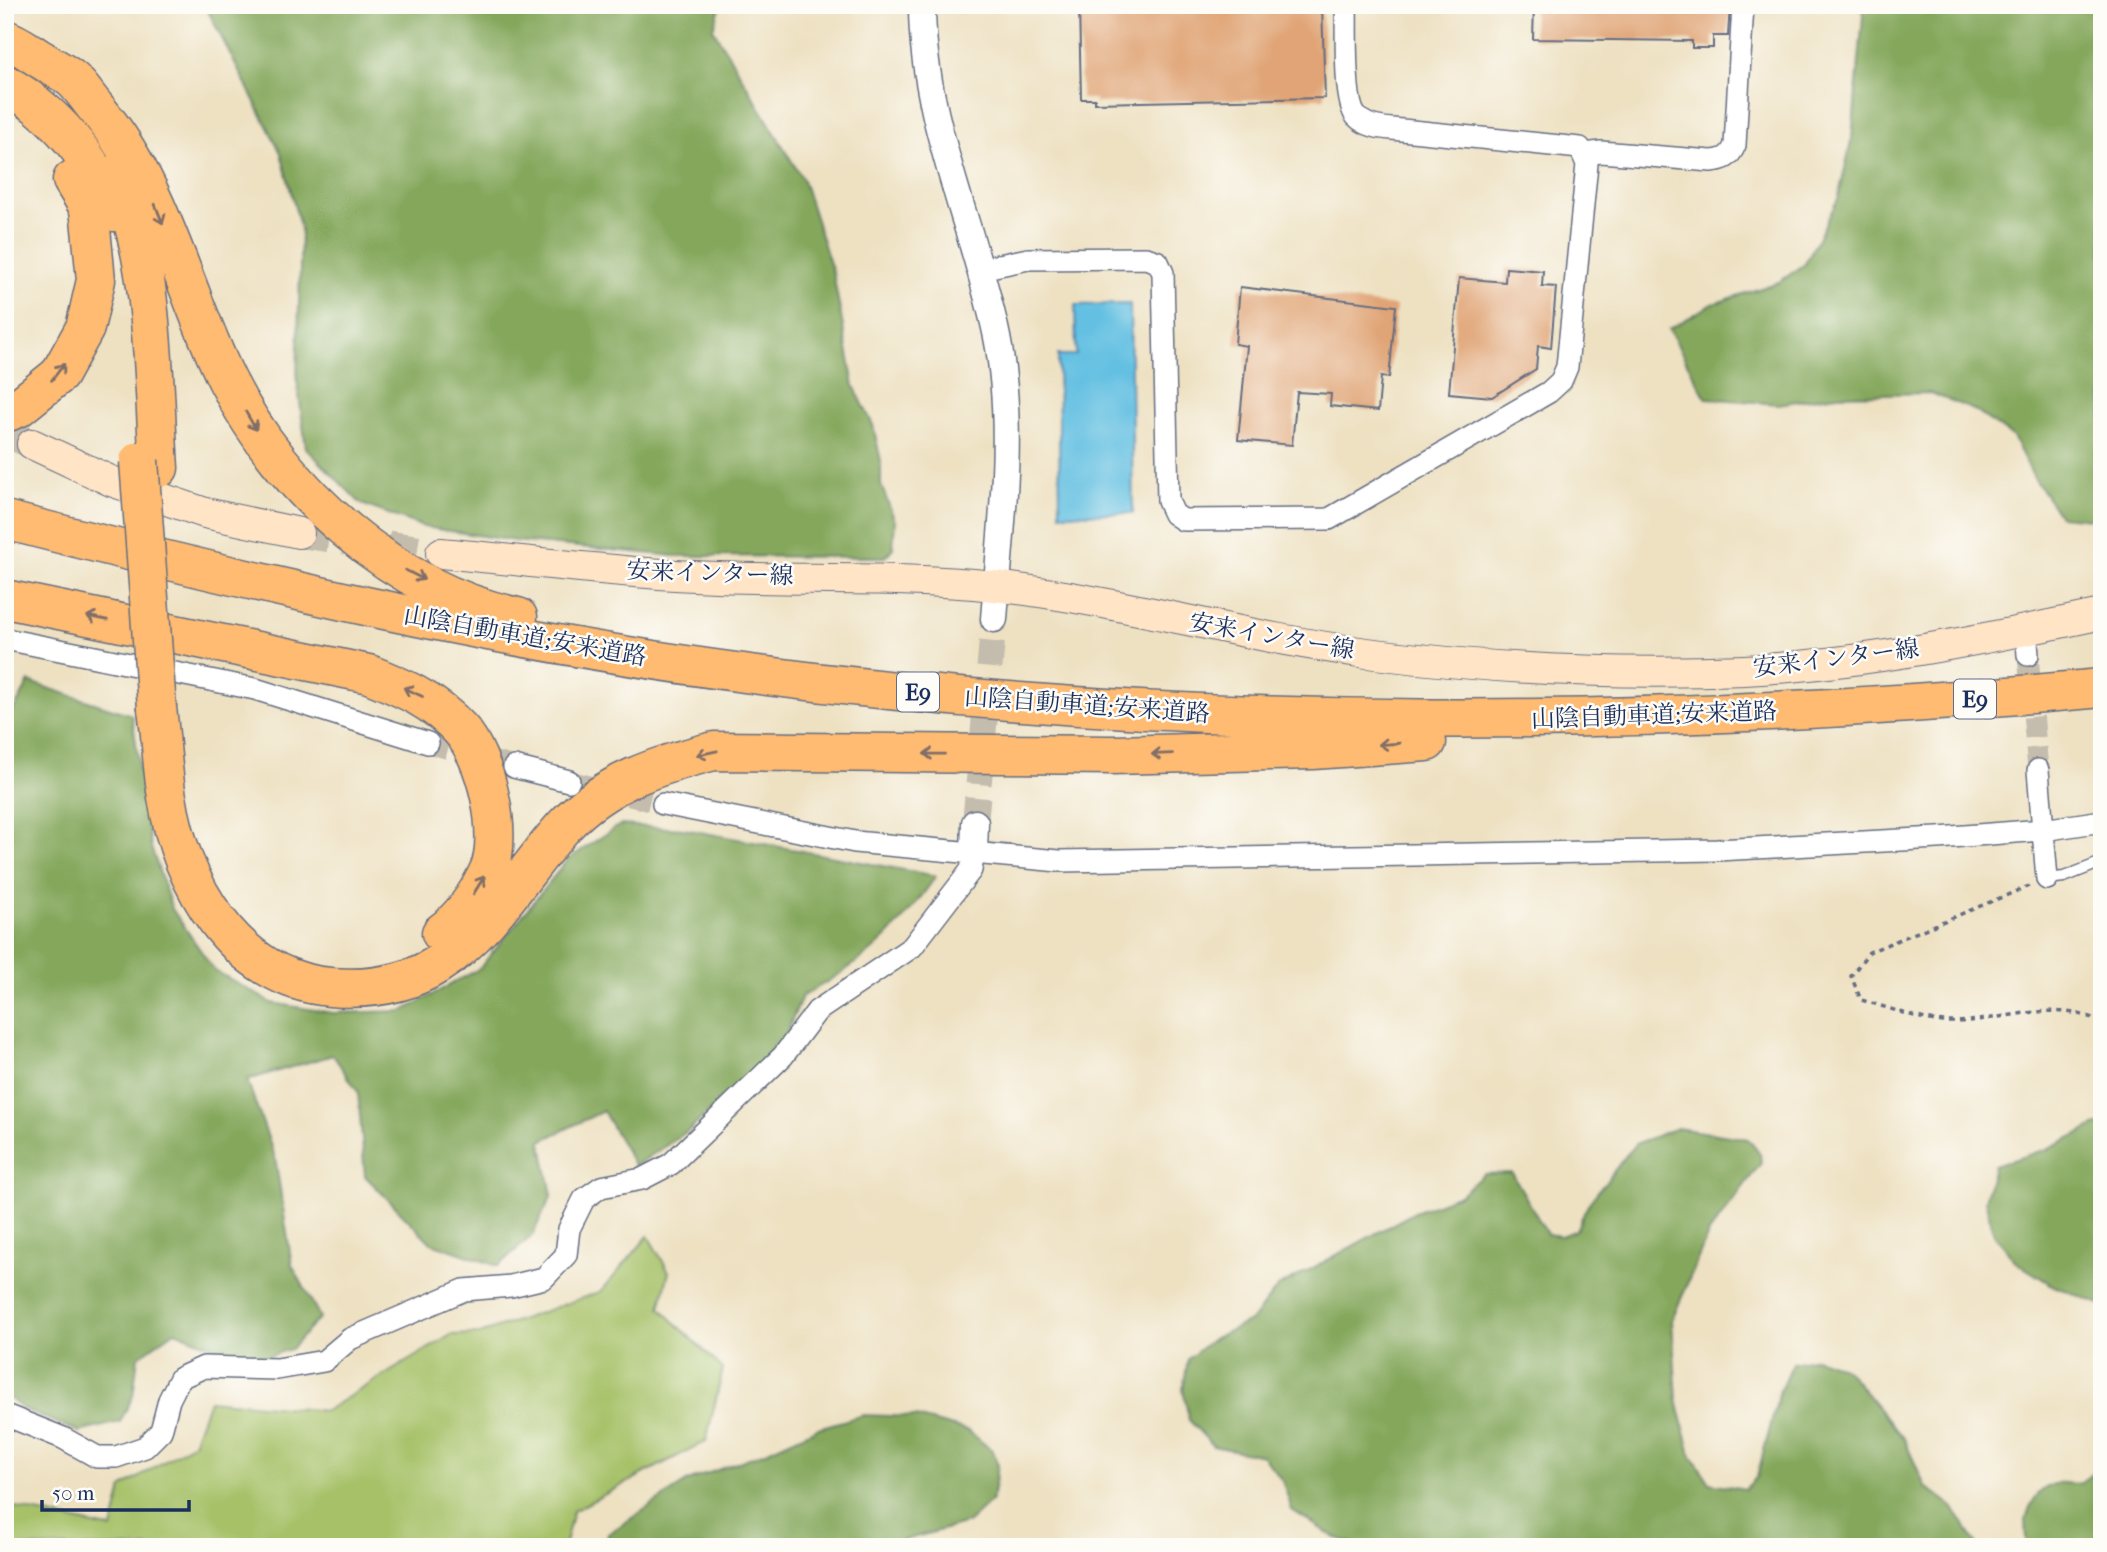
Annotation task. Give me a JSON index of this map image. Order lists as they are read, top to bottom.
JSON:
{
  "streets": {
    "highway": ["山陰自動車道;安来道路", "E9"],
    "main road": ["安来インター線"]
  },
  "scale_bar": "50 m"
}
